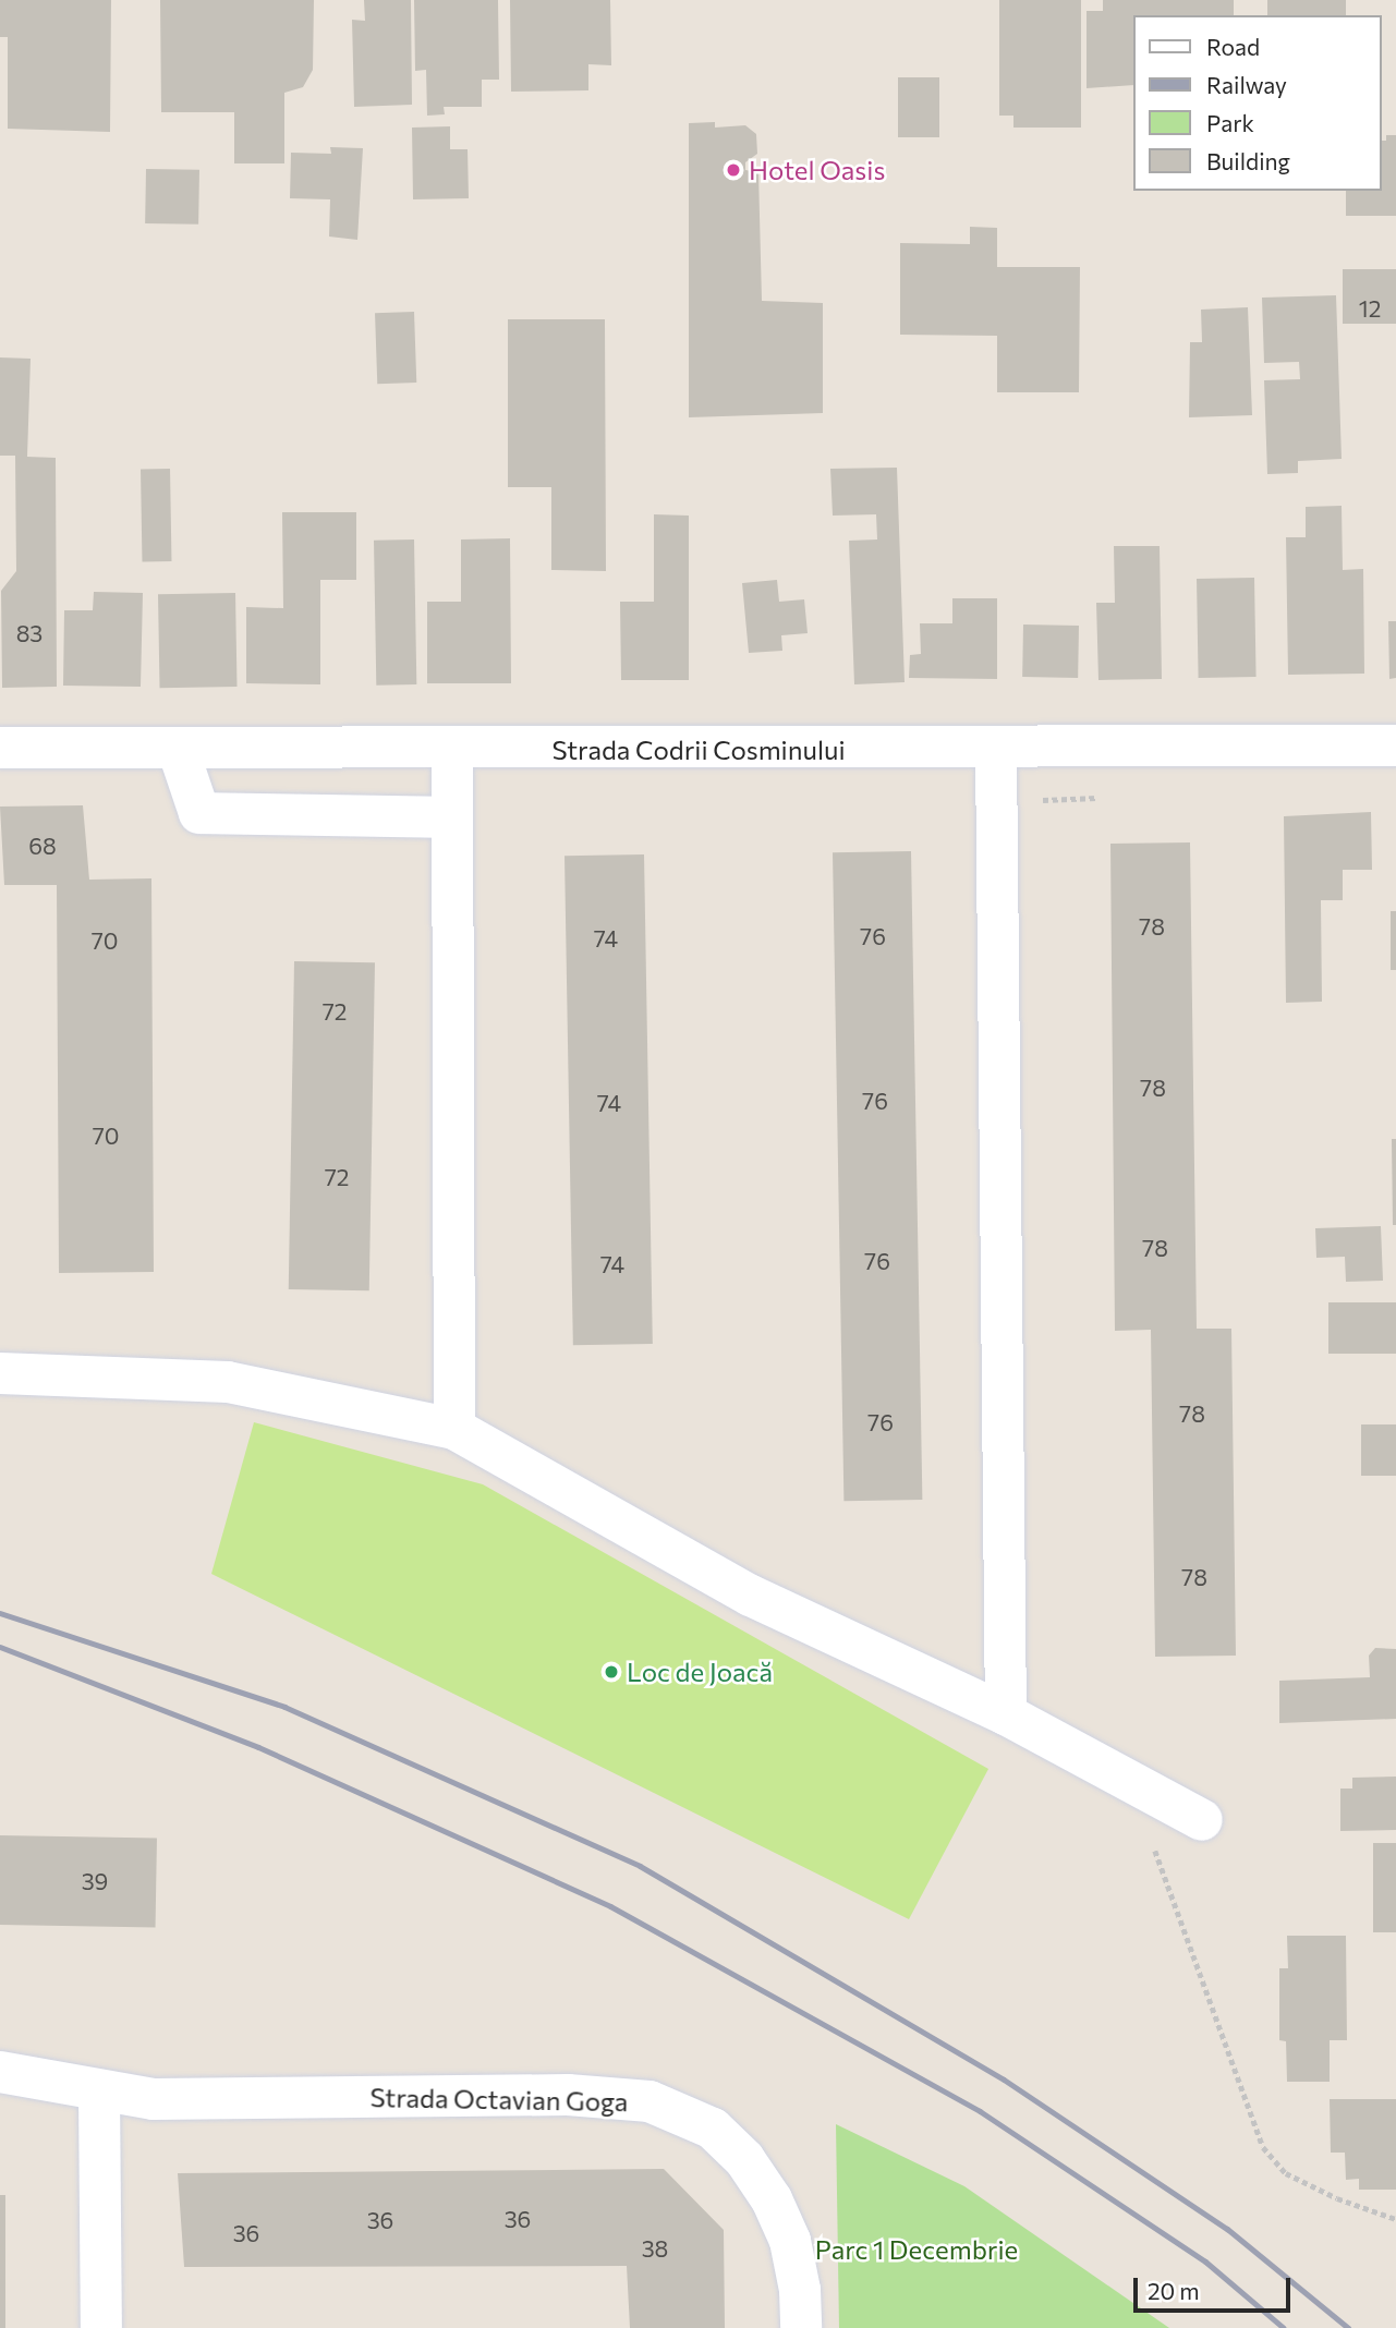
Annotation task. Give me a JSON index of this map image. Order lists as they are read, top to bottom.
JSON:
{
  "streets": {
    "street": ["Strada Codrii Cosminului", "Strada Octavian Goga"]
  },
  "parks": ["Parc 1 Decembrie"],
  "places": ["Hotel Oasis", "Loc de Joacă"],
  "house_numbers": [
    "12",
    "83",
    "68",
    "78",
    "76",
    "74",
    "70",
    "72",
    "78",
    "76",
    "74",
    "70",
    "72",
    "78",
    "76",
    "74",
    "78",
    "76",
    "78",
    "39",
    "36",
    "36",
    "36",
    "38"
  ],
  "legend": [
    "Road",
    "Railway",
    "Park",
    "Building"
  ],
  "scale_bar": "20 m"
}
